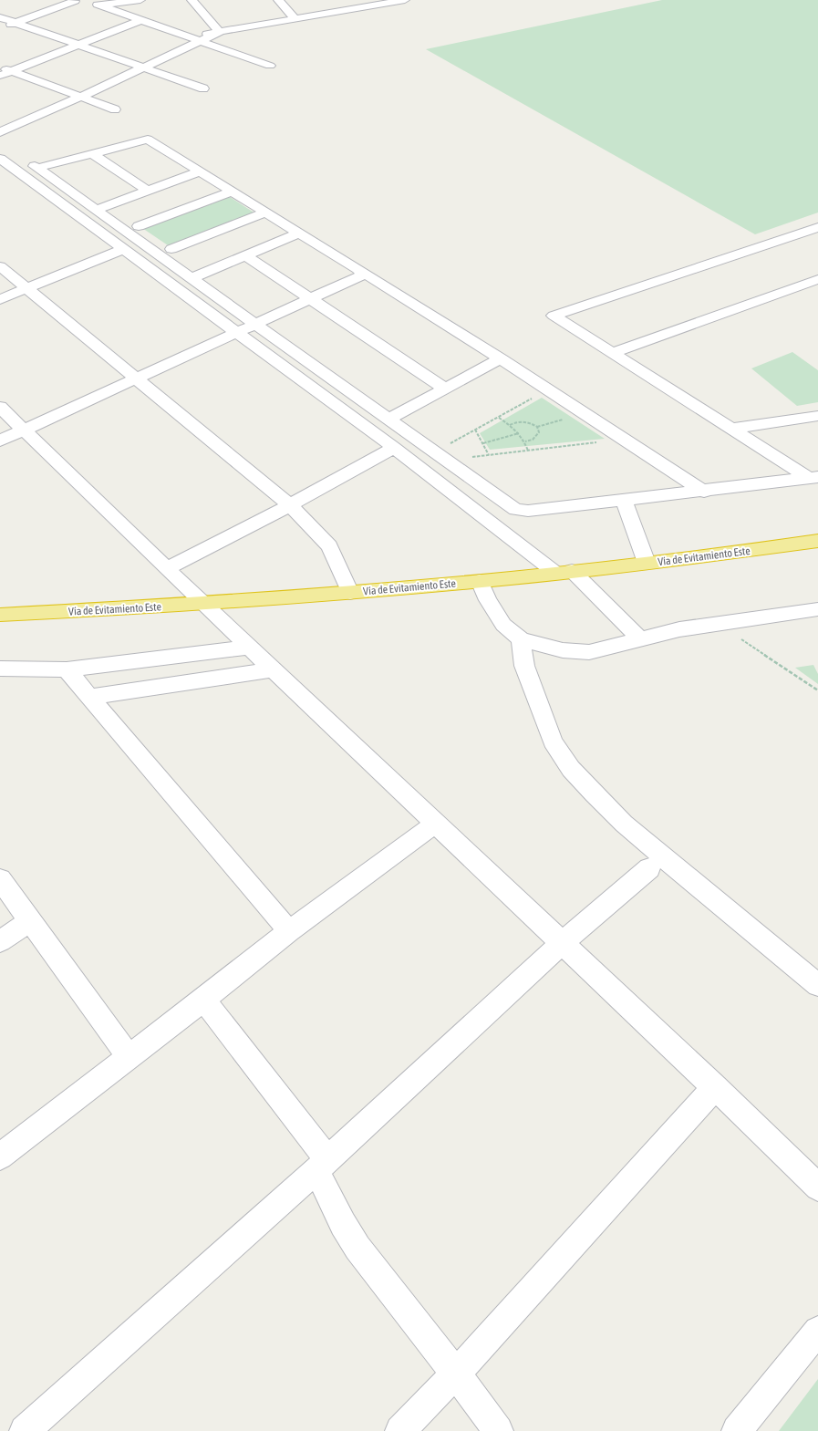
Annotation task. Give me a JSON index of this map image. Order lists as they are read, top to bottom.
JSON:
{
  "streets": {
    "highway": ["Vía de Evitamiento Este"]
  }
}
